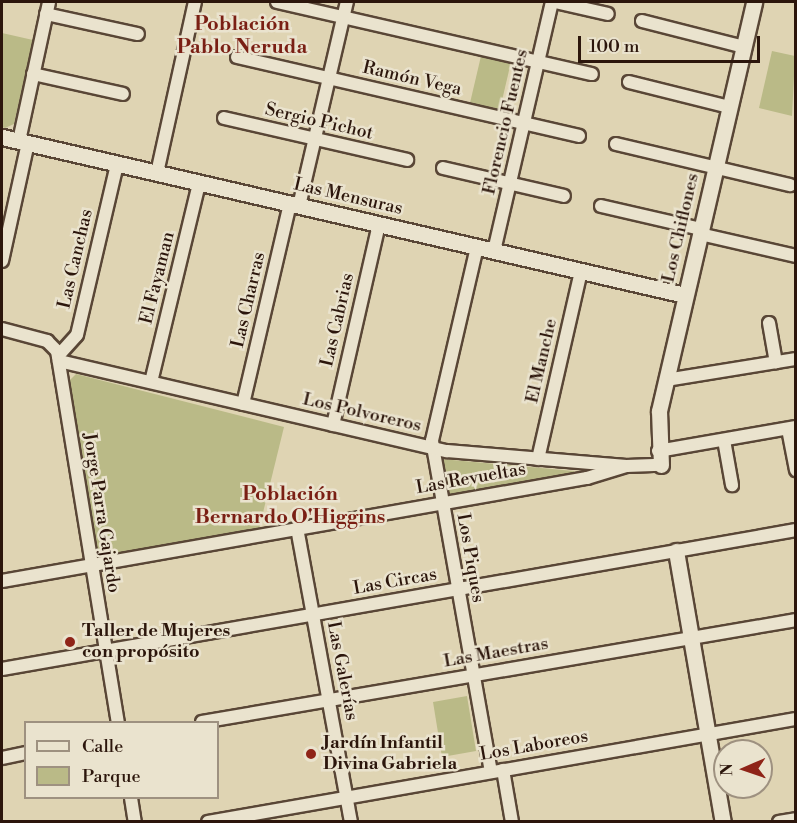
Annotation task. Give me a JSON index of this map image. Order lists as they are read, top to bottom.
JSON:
{
  "streets": {
    "street": [
      "Ramón Vega",
      "Sergio Pichot",
      "Florencio Fuentes",
      "Las Mensuras",
      "Los Chiflones",
      "Las Canchas",
      "El Fayaman",
      "Las Charras",
      "Las Cabrias",
      "El Manche",
      "Los Polvoreros",
      "Las Revueltas",
      "Jorge Parra Gajardo",
      "Los Piques",
      "Las Circas",
      "Las Maestras",
      "Las Galerías",
      "Los Laboreos"
    ]
  },
  "crossings": [
    ["Ramón Vega", "Florencio Fuentes"],
    ["Ramón Vega", "Las Charras"],
    ["Sergio Pichot", "Las Charras"],
    ["Florencio Fuentes", "Las Mensuras"],
    ["Las Mensuras", "Los Chiflones"],
    ["Las Mensuras", "Las Canchas"],
    ["Las Mensuras", "El Fayaman"],
    ["Las Mensuras", "Las Charras"],
    ["Las Mensuras", "Las Cabrias"],
    ["Las Mensuras", "El Manche"],
    ["Las Mensuras", "Los Piques"],
    ["Los Chiflones", "Los Polvoreros"],
    ["Las Canchas", "Los Polvoreros"],
    ["Las Canchas", "Jorge Parra Gajardo"],
    ["El Fayaman", "Los Polvoreros"],
    ["Las Charras", "Los Polvoreros"],
    ["Las Cabrias", "Los Polvoreros"],
    ["El Manche", "Los Polvoreros"],
    ["Los Polvoreros", "Las Revueltas"],
    ["Los Polvoreros", "Jorge Parra Gajardo"],
    ["Los Polvoreros", "Los Piques"],
    ["Las Revueltas", "Jorge Parra Gajardo"],
    ["Las Revueltas", "Los Piques"],
    ["Las Revueltas", "Las Galerías"],
    ["Jorge Parra Gajardo", "Las Circas"],
    ["Los Piques", "Las Circas"],
    ["Los Piques", "Las Maestras"],
    ["Los Piques", "Los Laboreos"],
    ["Las Circas", "Las Galerías"],
    ["Las Maestras", "Las Galerías"],
    ["Las Galerías", "Los Laboreos"]
  ],
  "districts": ["Población Pablo Neruda", "Población Bernardo O'Higgins"],
  "places": ["Taller de Mujeres con propósito", "Jardín Infantil Divina Gabriela"],
  "legend": ["Calle", "Parque"],
  "scale_bar": "100 m",
  "north": "left"
}
